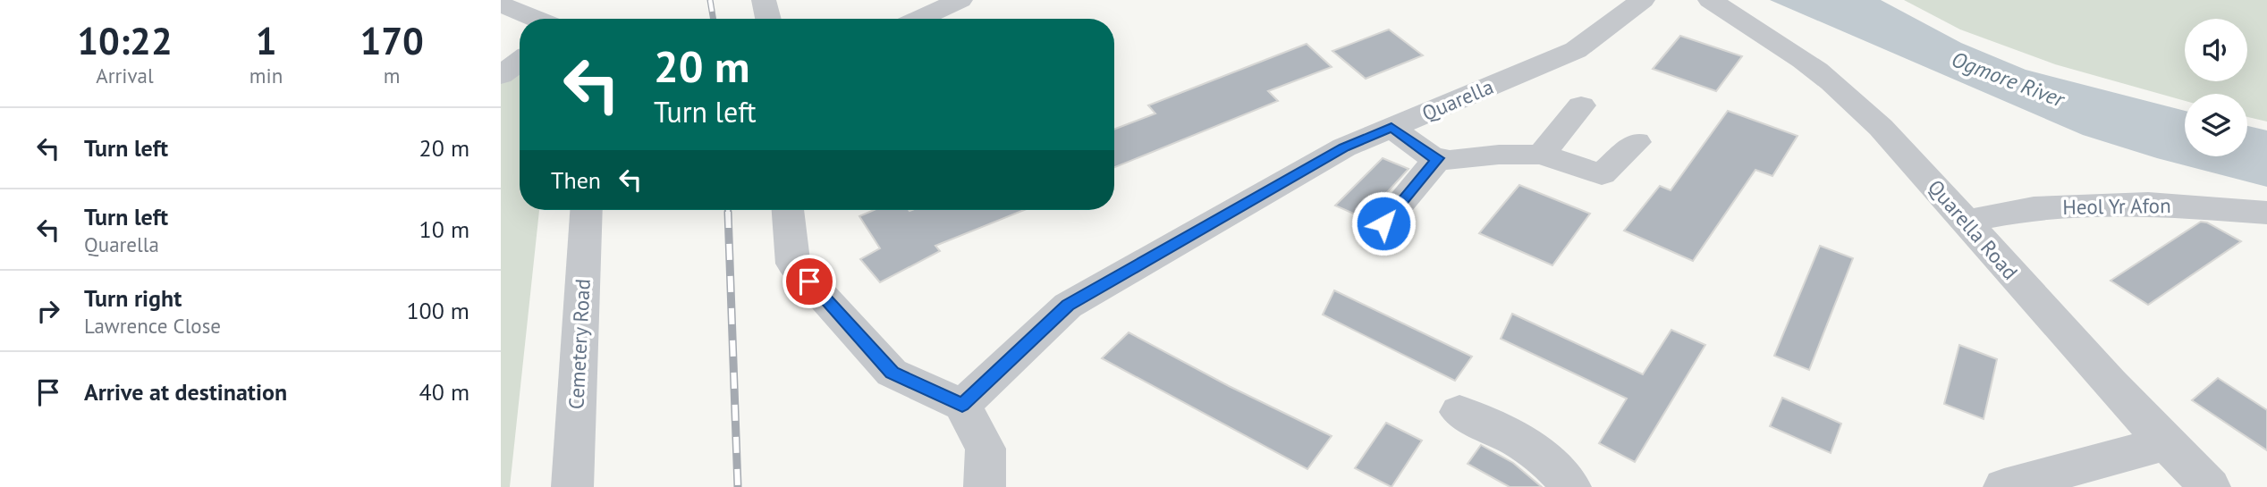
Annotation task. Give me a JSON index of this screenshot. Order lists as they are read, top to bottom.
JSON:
{
  "streets": {
    "street": [
      "Quarella",
      "Heol Yr Afon",
      "Quarella Road",
      "Cemetery Road"
    ]
  },
  "crossings": [
    ["Heol Yr Afon", "Quarella Road"]
  ],
  "water": ["Ogmore River"],
  "page": {
    "eta": [
      "10:22",
      "Arrival",
      "1",
      "min",
      "170",
      "m"
    ],
    "turn": ["20 m", "Turn left"],
    "list": [
      {
        "name": "Turn left",
        "value": "20 m"
      },
      {
        "name": "Turn left",
        "note": "Quarella",
        "value": "10 m"
      },
      {
        "name": "Turn right",
        "note": "Lawrence Close",
        "value": "100 m"
      },
      {
        "name": "Arrive at destination",
        "value": "40 m"
      }
    ],
    "then": "Then"
  }
}
